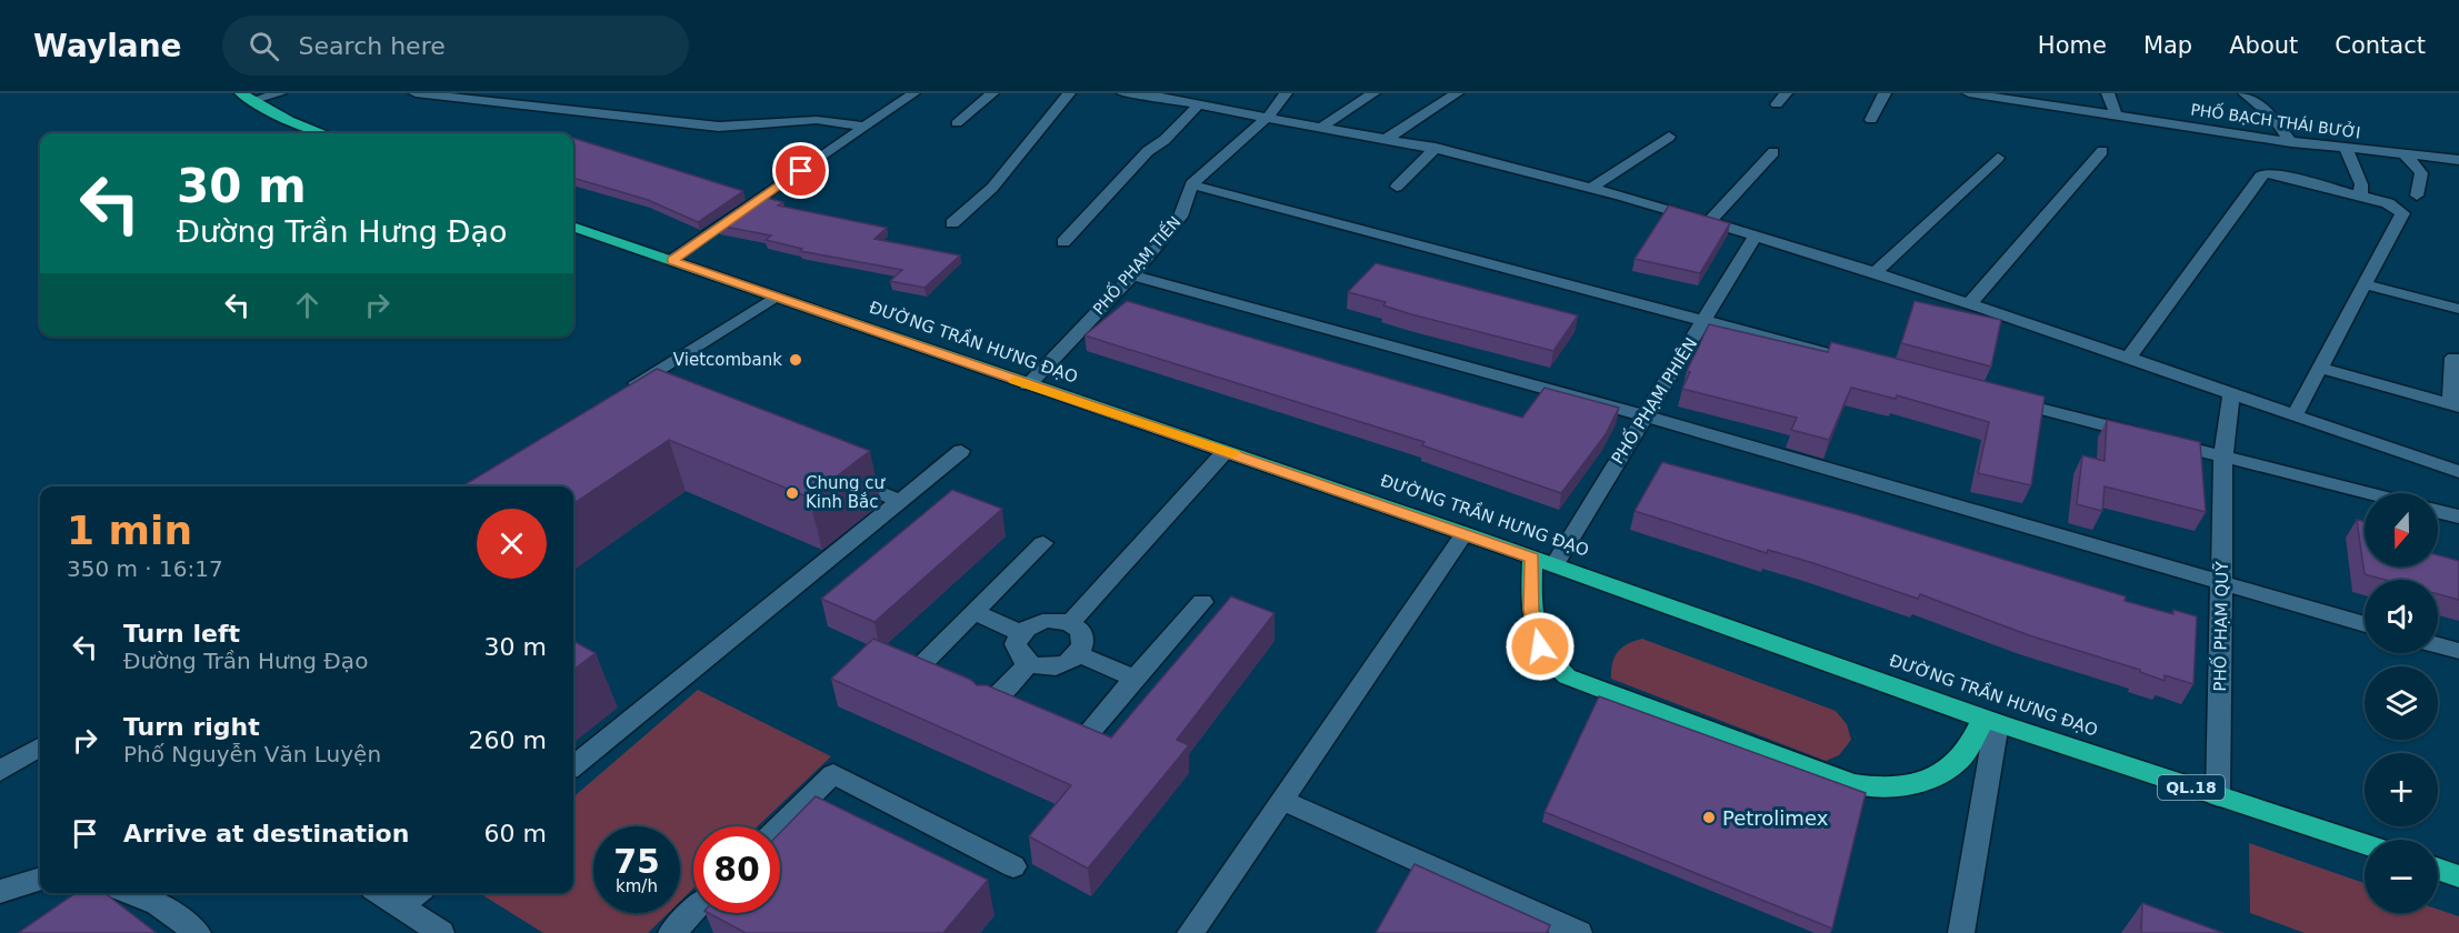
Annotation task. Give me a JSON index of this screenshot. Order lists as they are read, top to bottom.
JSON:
{
  "streets": {
    "highway": ["ĐƯỜNG TRẦN HƯNG ĐẠO", "QL.18"],
    "street": [
      "PHỐ BẠCH THÁI BƯỞI",
      "PHỐ PHẠM TIẾN",
      "PHỐ PHẠM PHIÊN",
      "PHỐ PHẠM QUỸ"
    ]
  },
  "crossings": [
    ["PHỐ PHẠM TIẾN", "ĐƯỜNG TRẦN HƯNG ĐẠO"],
    ["ĐƯỜNG TRẦN HƯNG ĐẠO", "PHỐ PHẠM PHIÊN"],
    ["ĐƯỜNG TRẦN HƯNG ĐẠO", "PHỐ PHẠM QUỸ"]
  ],
  "places": ["Vietcombank", "Chung cư Kinh Bắc", "Petrolimex"],
  "north": "bottom",
  "page": {
    "header": "Waylane",
    "search": "Search here",
    "nav": [
      "Home",
      "Map",
      "About",
      "Contact"
    ],
    "turn": ["30 m", "Đường Trần Hưng Đạo"],
    "heading": ["1 min", "350 m · 16:17"],
    "map_buttons": ["+", "−"],
    "list": [
      {
        "name": "Turn left",
        "note": "Đường Trần Hưng Đạo",
        "value": "30 m"
      },
      {
        "name": "Turn right",
        "note": "Phố Nguyễn Văn Luyện",
        "value": "260 m"
      },
      {
        "name": "Arrive at destination",
        "value": "60 m"
      }
    ],
    "speed": "75 km/h",
    "limit": "80"
  }
}
